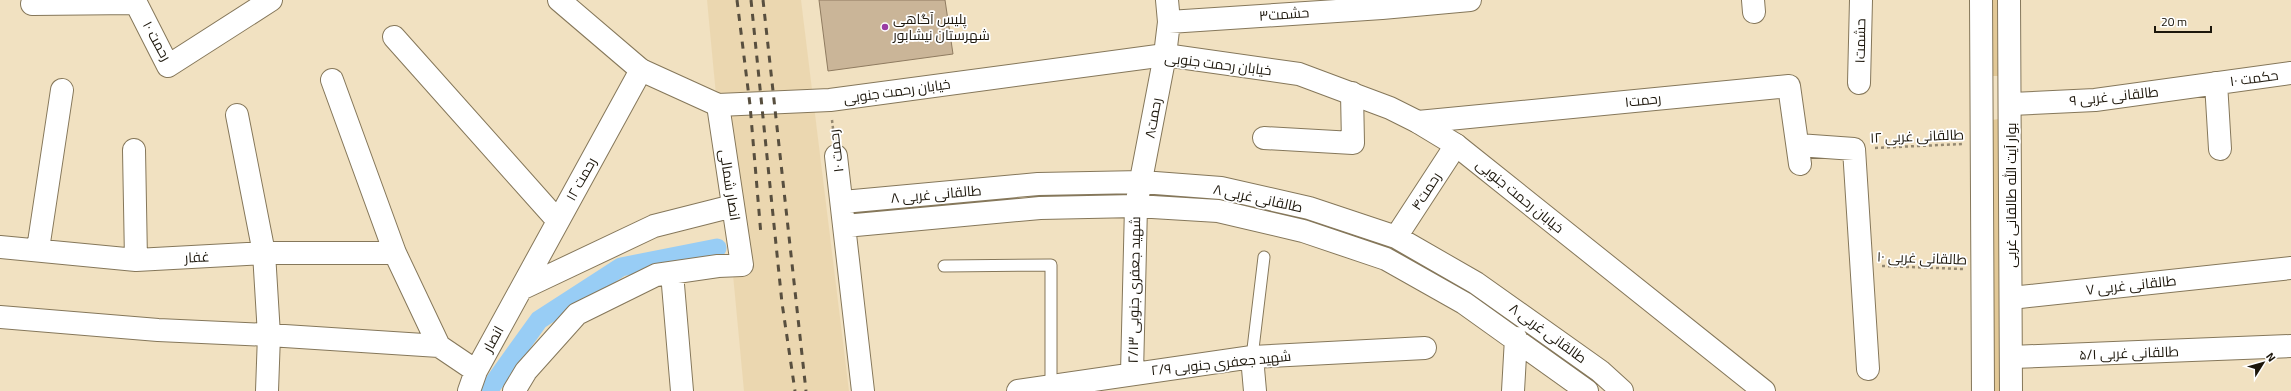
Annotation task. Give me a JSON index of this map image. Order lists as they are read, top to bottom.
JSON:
{
  "streets": {
    "street": [
      "حشمت۳",
      "رحمت ۱۰",
      "حشمت۱",
      "خیابان رحمت جنوبی",
      "حکمت ۱۰",
      "طالقانی غربی ۹",
      "رحمت۱",
      "رحمت۸",
      "رحمت ۱۲",
      "انصار شمالی",
      "رحمت۴",
      "طالقانی غربی ۸",
      "بوار آیت الله طالقانی غربی",
      "غفار",
      "طالقانی غربی ۷",
      "شهید جعفری جنوبی ۲/۱۳",
      "انصار",
      "طالقانی غربی ۵/۱",
      "شهید جعفری جنوبی ۲/۹"
    ],
    "path": ["طالقانی غربی ۱۲", "طالقانی غربی ۱۰"]
  },
  "crossings": [
    ["حشمت۳", "رحمت۸"],
    ["رحمت ۱۰", "خیابان رحمت جنوبی"],
    ["رحمت ۱۰", "طالقانی غربی ۸"],
    ["خیابان رحمت جنوبی", "رحمت۱"],
    ["خیابان رحمت جنوبی", "رحمت۸"],
    ["خیابان رحمت جنوبی", "رحمت ۱۲"],
    ["خیابان رحمت جنوبی", "انصار شمالی"],
    ["خیابان رحمت جنوبی", "رحمت۴"],
    ["حکمت ۱۰", "طالقانی غربی ۹"],
    ["طالقانی غربی ۹", "بوار آیت الله طالقانی غربی"],
    ["رحمت۱", "طالقانی غربی ۱۲"],
    ["رحمت۸", "طالقانی غربی ۸"],
    ["رحمت۸", "شهید جعفری جنوبی ۲/۱۳"],
    ["طالقانی غربی ۱۲", "بوار آیت الله طالقانی غربی"],
    ["رحمت ۱۲", "انصار"],
    ["رحمت۴", "طالقانی غربی ۸"],
    ["طالقانی غربی ۸", "شهید جعفری جنوبی ۲/۱۳"],
    ["بوار آیت الله طالقانی غربی", "طالقانی غربی ۱۰"],
    ["بوار آیت الله طالقانی غربی", "طالقانی غربی ۷"],
    ["بوار آیت الله طالقانی غربی", "طالقانی غربی ۵/۱"],
    ["شهید جعفری جنوبی ۲/۱۳", "شهید جعفری جنوبی ۲/۹"]
  ],
  "places": ["پلیس آگاهی شهرستان نیشابور"],
  "scale_bar": "20 m",
  "north": "top right"
}
